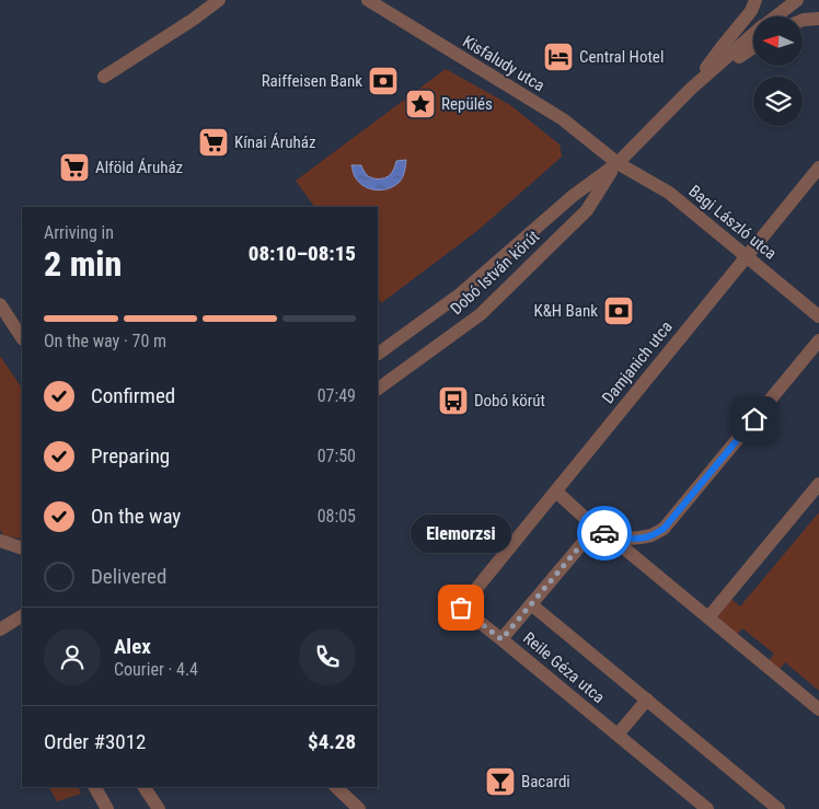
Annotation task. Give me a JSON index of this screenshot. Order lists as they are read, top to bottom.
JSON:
{
  "streets": {
    "street": [
      "Kisfaludy utca",
      "Bagi László utca",
      "Dobó István körút",
      "Damjanich utca",
      "Reile Géza utca"
    ]
  },
  "crossings": [
    ["Kisfaludy utca", "Bagi László utca"],
    ["Kisfaludy utca", "Dobó István körút"],
    ["Bagi László utca", "Dobó István körút"],
    ["Bagi László utca", "Damjanich utca"],
    ["Damjanich utca", "Reile Géza utca"]
  ],
  "places": {
    "hotel": ["Central Hotel"],
    "bank": ["Raiffeisen Bank", "K&H Bank"],
    "place": ["Repülés"],
    "supermarket": ["Kínai Áruház", "Alföld Áruház"],
    "bus stop": ["Dobó körút"],
    "other": ["Elemorzsi"],
    "bar": ["Bacardi"]
  },
  "north": "left",
  "page": {
    "heading": ["2 min", "Arriving in", "08:10–08:15"],
    "panel": [
      "Alex",
      "Courier · 4.4",
      "Order #3012",
      "$4.28"
    ],
    "bar": "On the way · 70 m",
    "list": [
      ["Confirmed", "07:49"],
      ["Preparing", "07:50"],
      ["On the way", "08:05"],
      "Delivered"
    ],
    "bubble": "Elemorzsi"
  }
}
